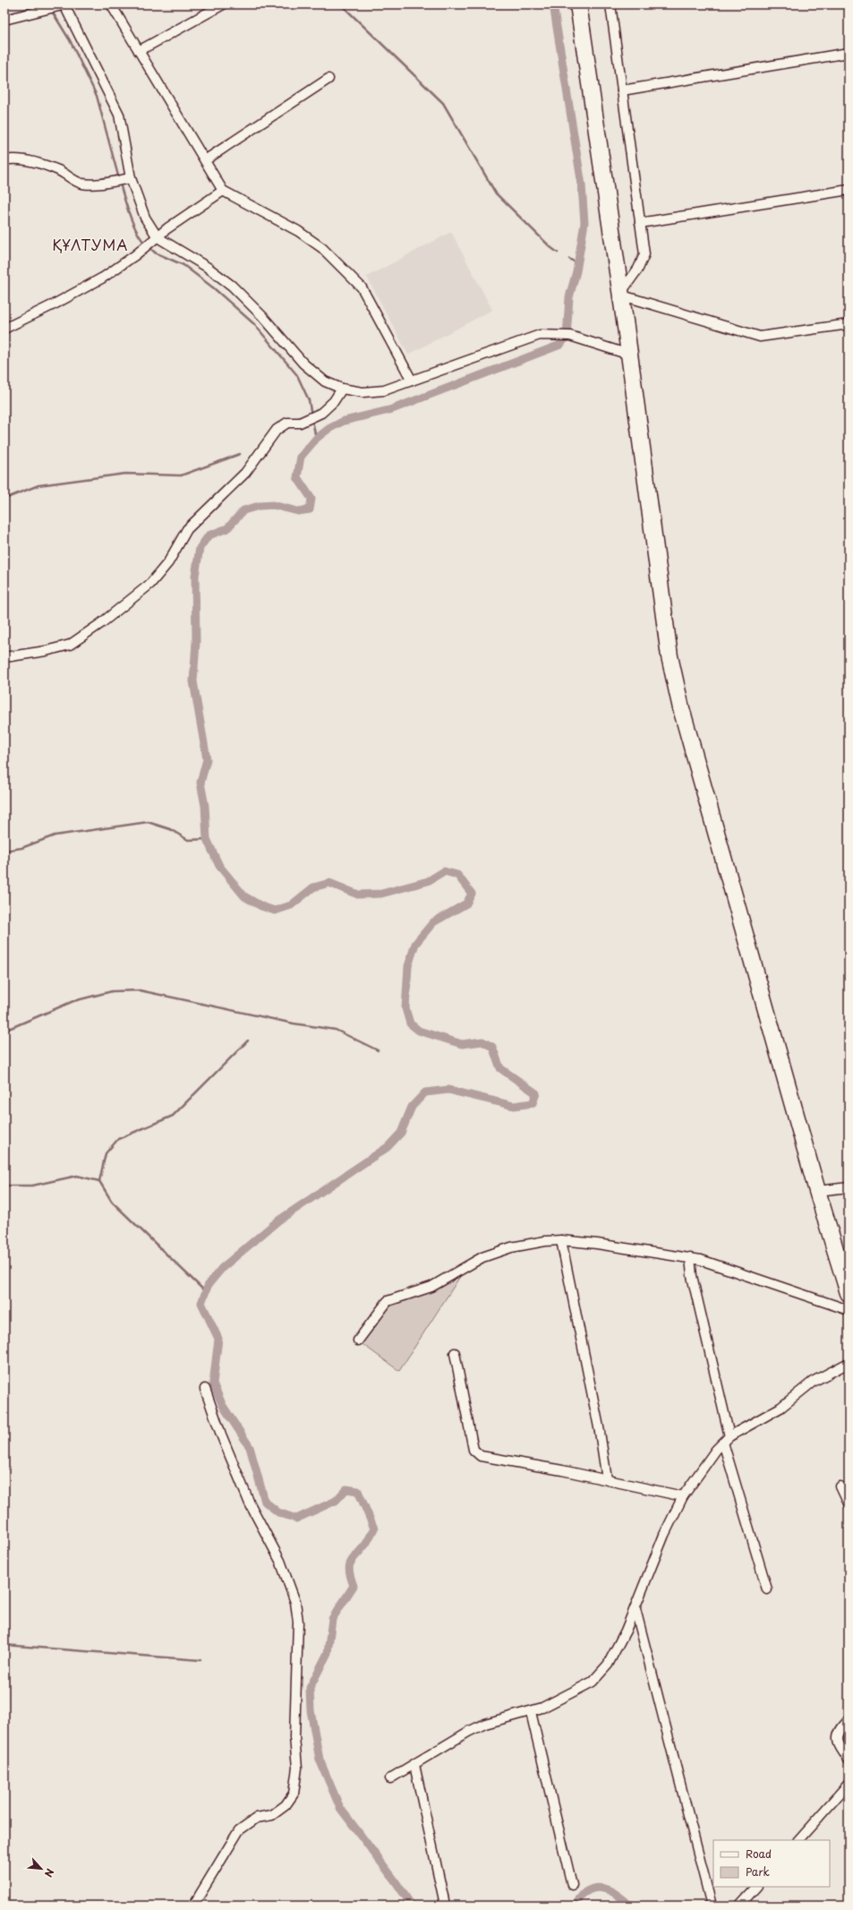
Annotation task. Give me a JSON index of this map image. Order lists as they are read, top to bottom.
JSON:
{
  "districts": ["ҚҰЛТУМА"],
  "legend": ["Road", "Park"],
  "north": "bottom right"
}
